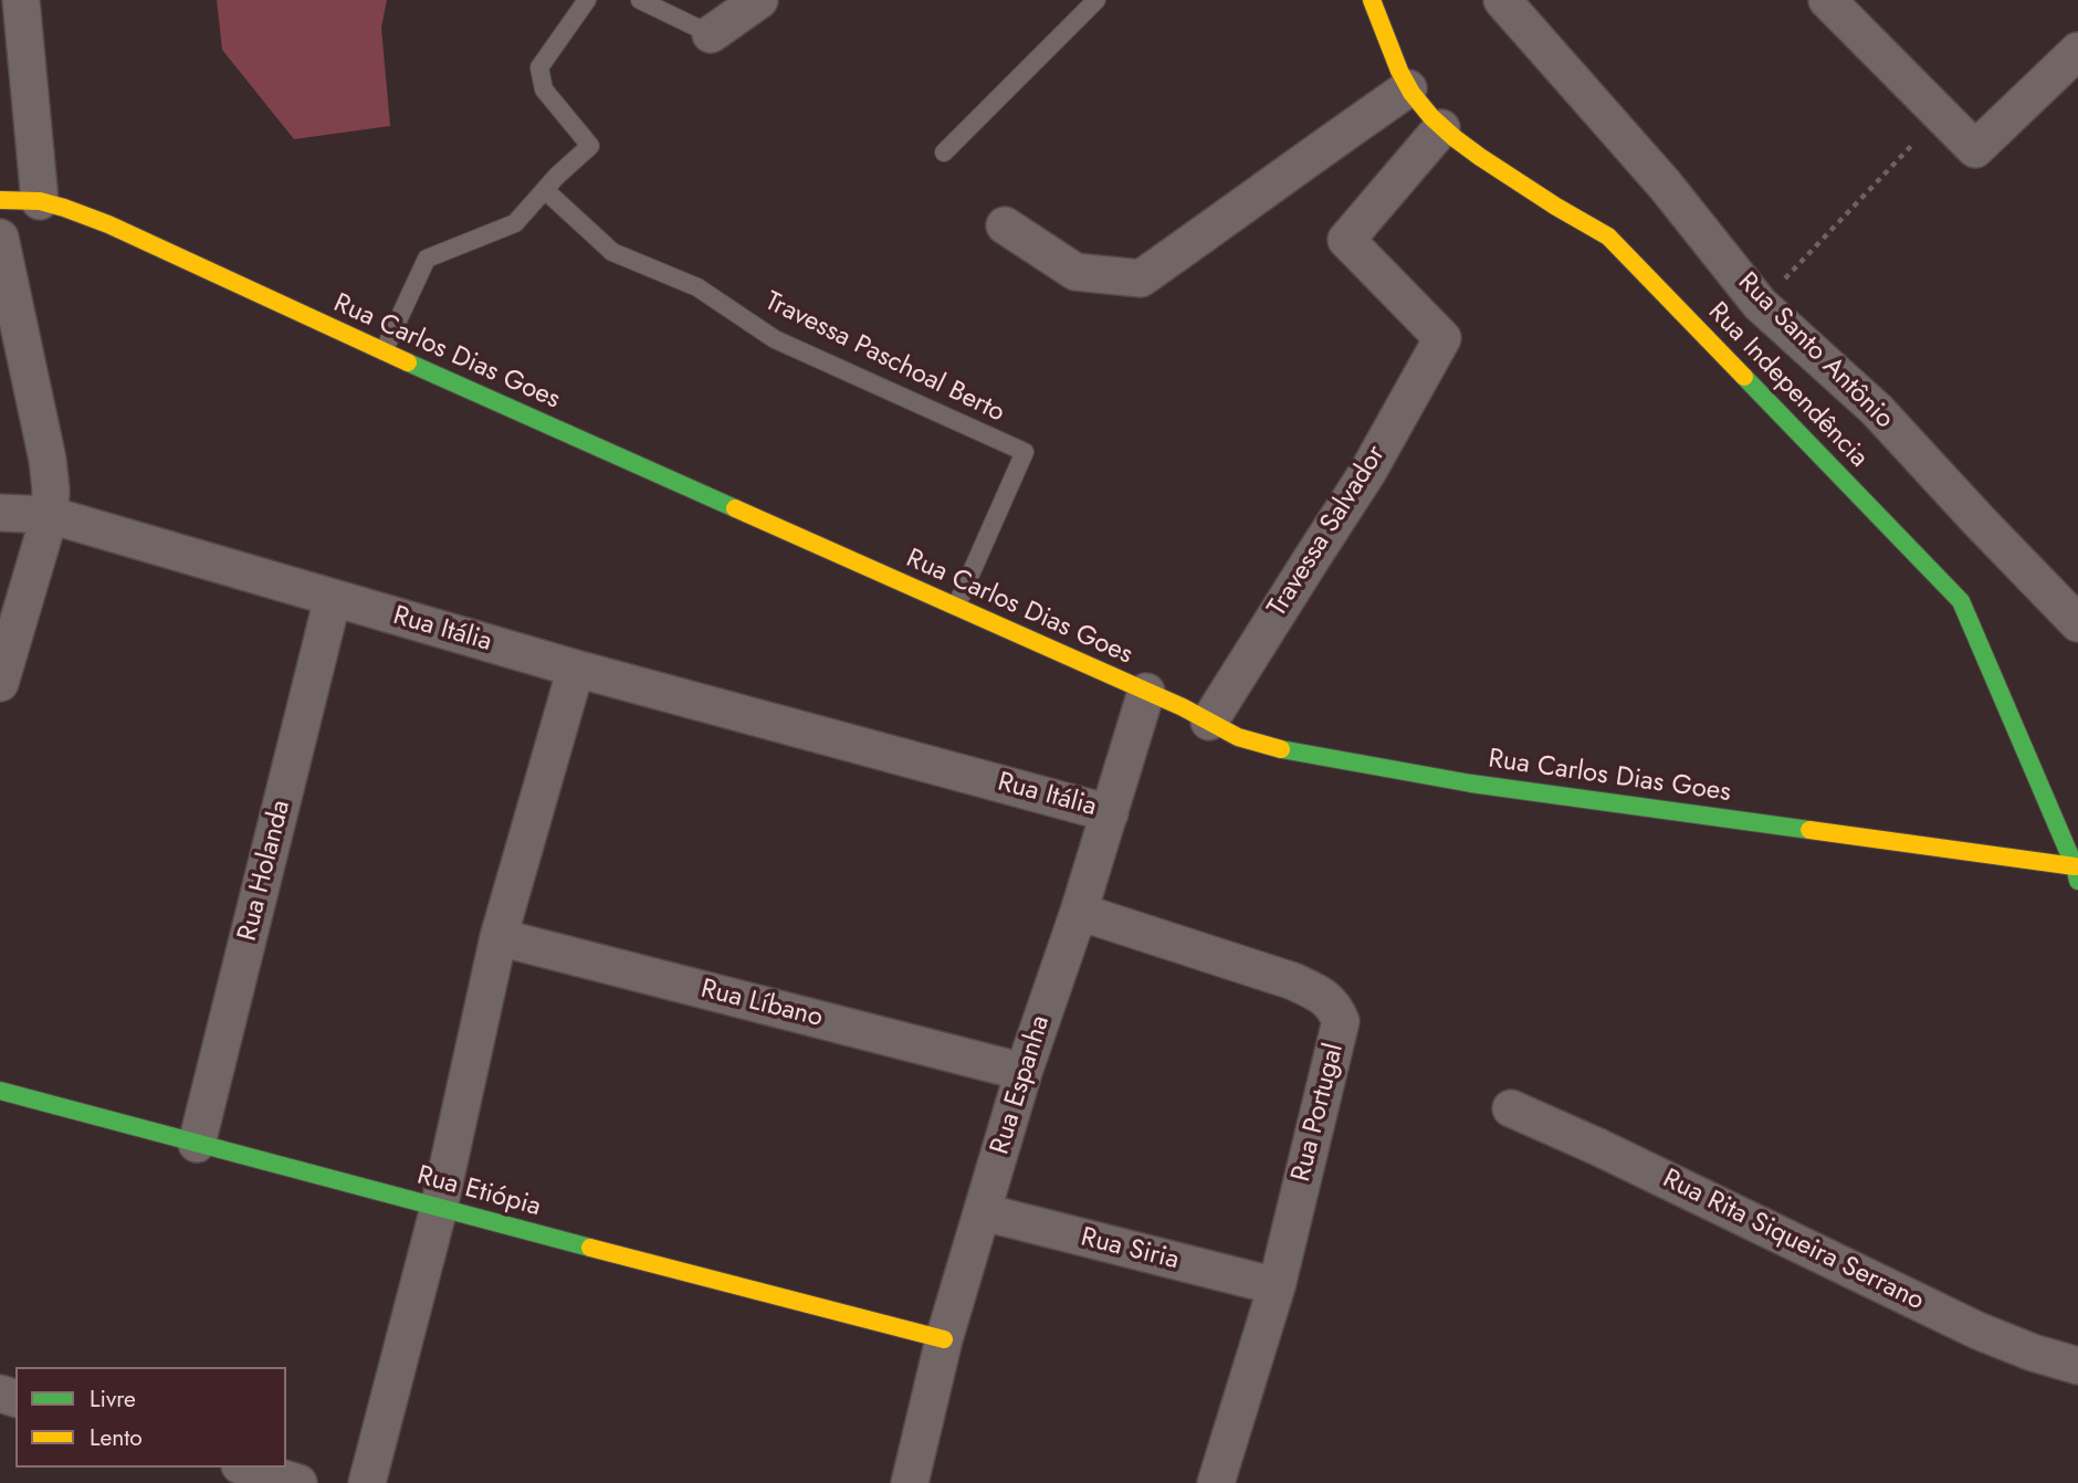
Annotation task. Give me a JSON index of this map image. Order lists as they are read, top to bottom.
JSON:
{
  "streets": {
    "street": [
      "Rua Santo Antônio",
      "Rua Carlos Dias Goes",
      "Rua Independência",
      "Travessa Salvador",
      "Rua Itália",
      "Rua Holanda",
      "Rua Líbano",
      "Rua Espanha",
      "Rua Portugal",
      "Rua Etiópia",
      "Rua Rita Siqueira Serrano",
      "Rua Siria"
    ],
    "lane": ["Travessa Paschoal Berto"]
  },
  "crossings": [
    ["Rua Carlos Dias Goes", "Travessa Paschoal Berto"],
    ["Rua Carlos Dias Goes", "Rua Independência"],
    ["Rua Carlos Dias Goes", "Travessa Salvador"],
    ["Rua Carlos Dias Goes", "Rua Espanha"],
    ["Rua Independência", "Travessa Salvador"],
    ["Rua Itália", "Rua Holanda"],
    ["Rua Itália", "Rua Espanha"],
    ["Rua Holanda", "Rua Etiópia"],
    ["Rua Líbano", "Rua Espanha"],
    ["Rua Espanha", "Rua Portugal"],
    ["Rua Espanha", "Rua Etiópia"],
    ["Rua Espanha", "Rua Siria"],
    ["Rua Portugal", "Rua Siria"]
  ],
  "legend": ["Livre", "Lento"]
}
